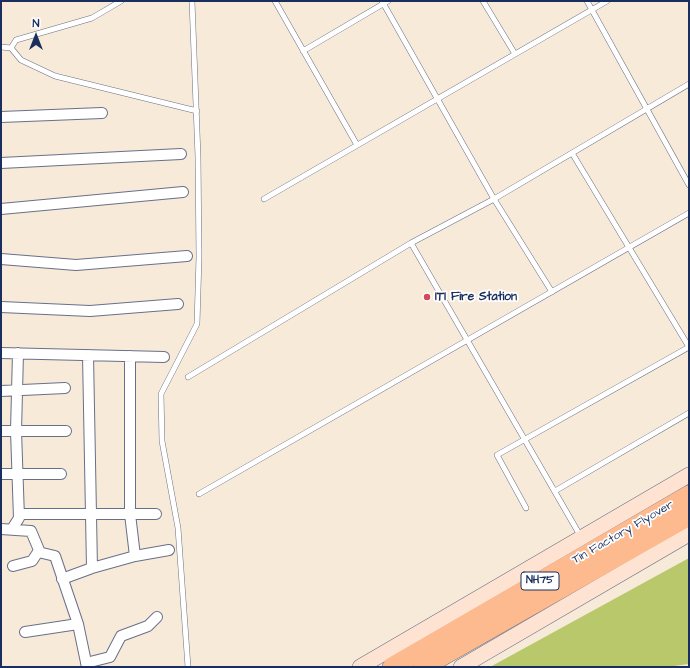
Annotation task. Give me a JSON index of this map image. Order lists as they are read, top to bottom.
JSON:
{
  "streets": {
    "highway": ["Tin Factory Flyover", "NH75"]
  },
  "places": ["ITI Fire Station"],
  "north": "top"
}
